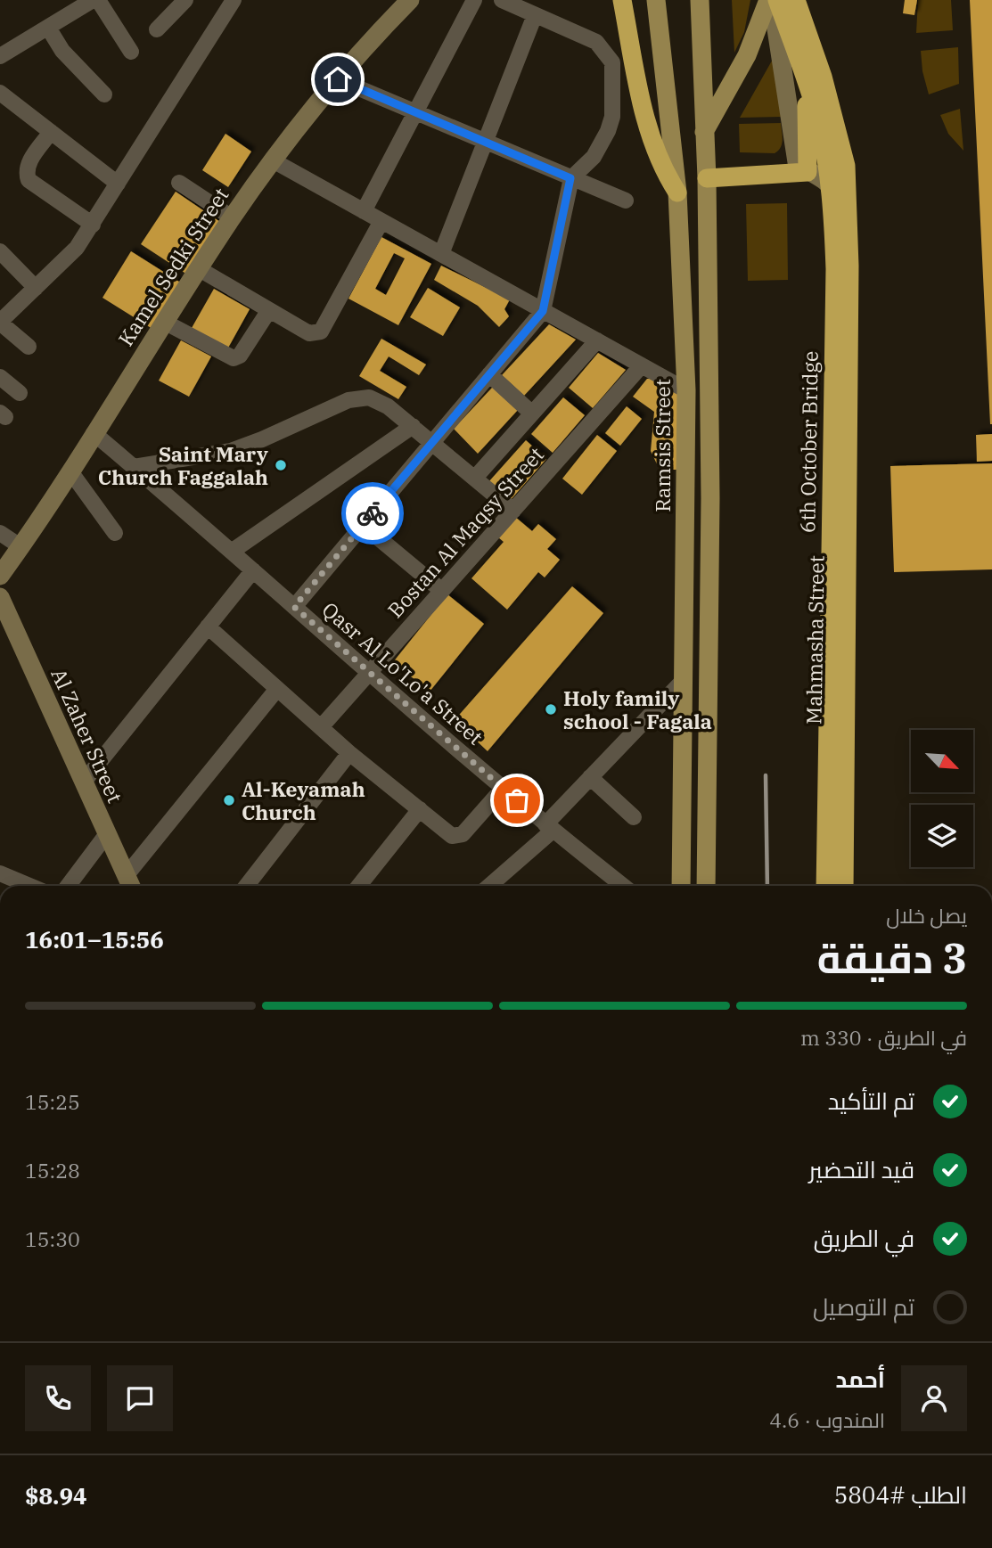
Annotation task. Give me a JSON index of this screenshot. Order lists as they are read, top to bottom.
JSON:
{
  "streets": {
    "highway": ["6th October Bridge"],
    "main road": [
      "Kamel Sedki Street",
      "Ramsis Street",
      "Mahmasha Street",
      "Al Zaher Street"
    ],
    "street": ["Bostan Al Maqsy Street", "Qasr Al Lo'Lo'a Street"]
  },
  "crossings": [
    ["Kamel Sedki Street", "Qasr Al Lo'Lo'a Street"],
    ["Bostan Al Maqsy Street", "Qasr Al Lo'Lo'a Street"]
  ],
  "places": ["Saint Mary Church Faggalah", "Holy family school - Fagala", "Al-Keyamah Church"],
  "north": "bottom right",
  "page": {
    "heading": ["3 دقيقة", "يصل خلال", "15:56–16:01"],
    "panel": [
      "أحمد",
      "المندوب · 4.6",
      "الطلب #5804",
      "$8.94"
    ],
    "bar": "في الطريق · 330 m",
    "list": [
      ["تم التأكيد", "15:25"],
      ["قيد التحضير", "15:28"],
      ["في الطريق", "15:30"],
      "تم التوصيل"
    ]
  }
}
